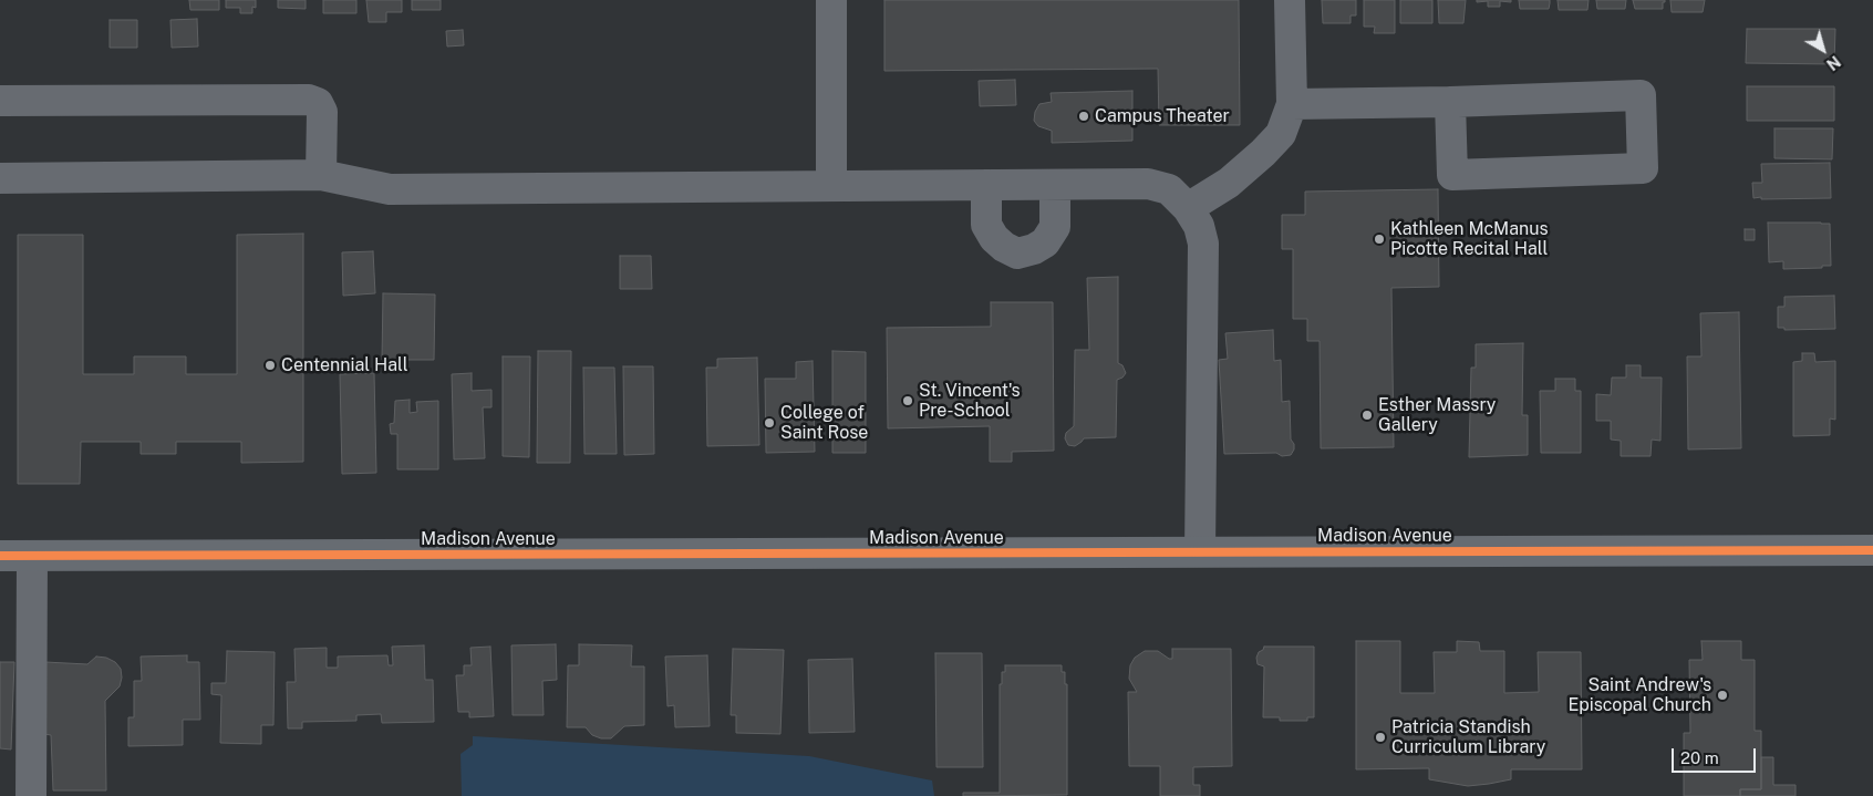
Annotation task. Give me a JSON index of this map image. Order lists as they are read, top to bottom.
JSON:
{
  "streets": {
    "main road": ["Madison Avenue"]
  },
  "places": [
    "Campus Theater",
    "Kathleen McManus Picotte Recital Hall",
    "Centennial Hall",
    "St. Vincent's Pre-School",
    "Esther Massry Gallery",
    "College of Saint Rose",
    "Saint Andrew's Episcopal Church",
    "Patricia Standish Curriculum Library"
  ],
  "scale_bar": "20 m",
  "north": "bottom right"
}
